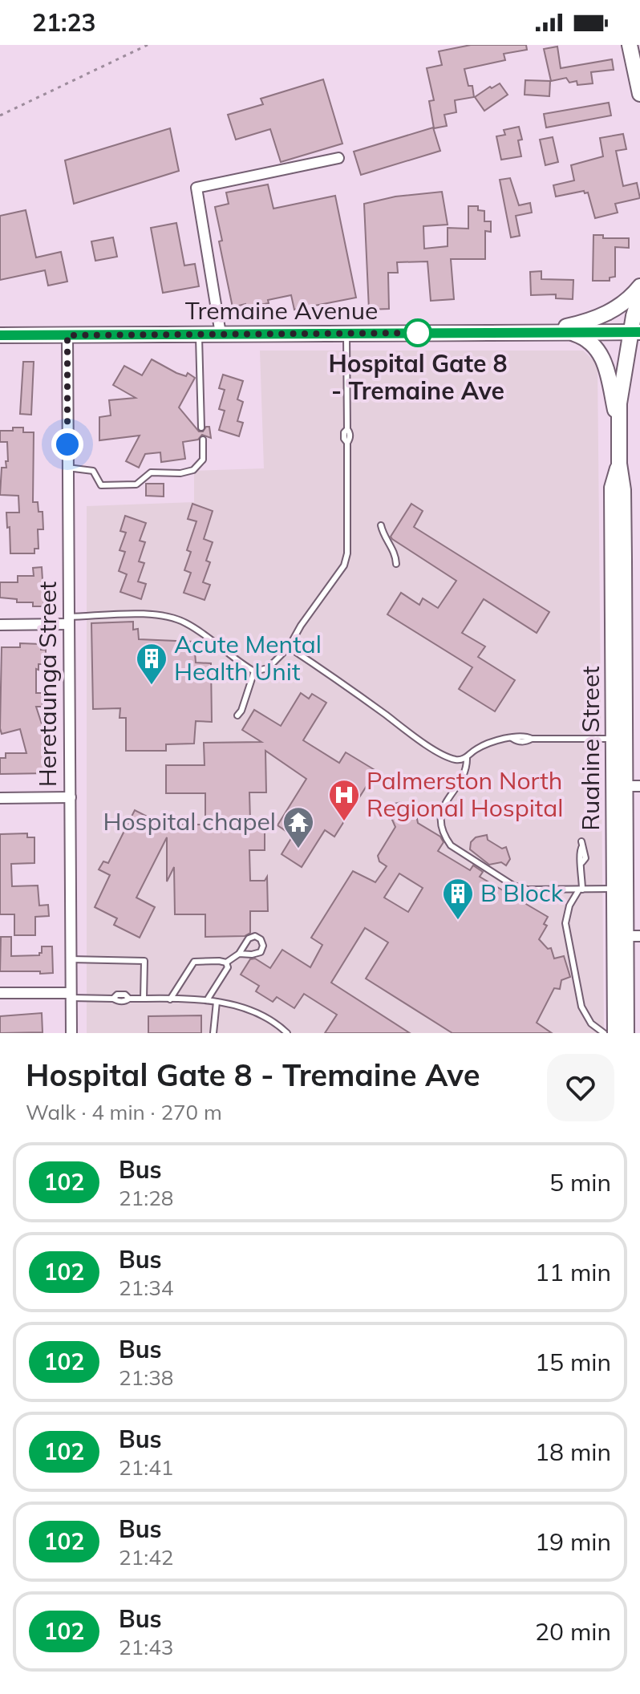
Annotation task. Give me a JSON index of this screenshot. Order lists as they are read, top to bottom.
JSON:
{
  "streets": {
    "main road": ["Tremaine Avenue", "Ruahine Street"],
    "street": ["Heretaunga Street"]
  },
  "crossings": [
    ["Tremaine Avenue", "Heretaunga Street"],
    ["Tremaine Avenue", "Ruahine Street"]
  ],
  "places": {
    "other": ["Hospital Gate 8 - Tremaine Ave"],
    "building": ["Acute Mental Health Unit", "B Block"],
    "hospital": ["Palmerston North Regional Hospital"],
    "temple": ["Hospital chapel"]
  },
  "lines": ["bus line 102"],
  "page": {
    "status": "21:23",
    "heading": ["Hospital Gate 8 - Tremaine Ave", "Walk · 4 min · 270 m"],
    "list": [
      {
        "mark": "102",
        "name": "Bus",
        "note": "21:28",
        "value": "5 min"
      },
      {
        "mark": "102",
        "name": "Bus",
        "note": "21:34",
        "value": "11 min"
      },
      {
        "mark": "102",
        "name": "Bus",
        "note": "21:38",
        "value": "15 min"
      },
      {
        "mark": "102",
        "name": "Bus",
        "note": "21:41",
        "value": "18 min"
      },
      {
        "mark": "102",
        "name": "Bus",
        "note": "21:42",
        "value": "19 min"
      },
      {
        "mark": "102",
        "name": "Bus",
        "note": "21:43",
        "value": "20 min"
      }
    ]
  }
}
